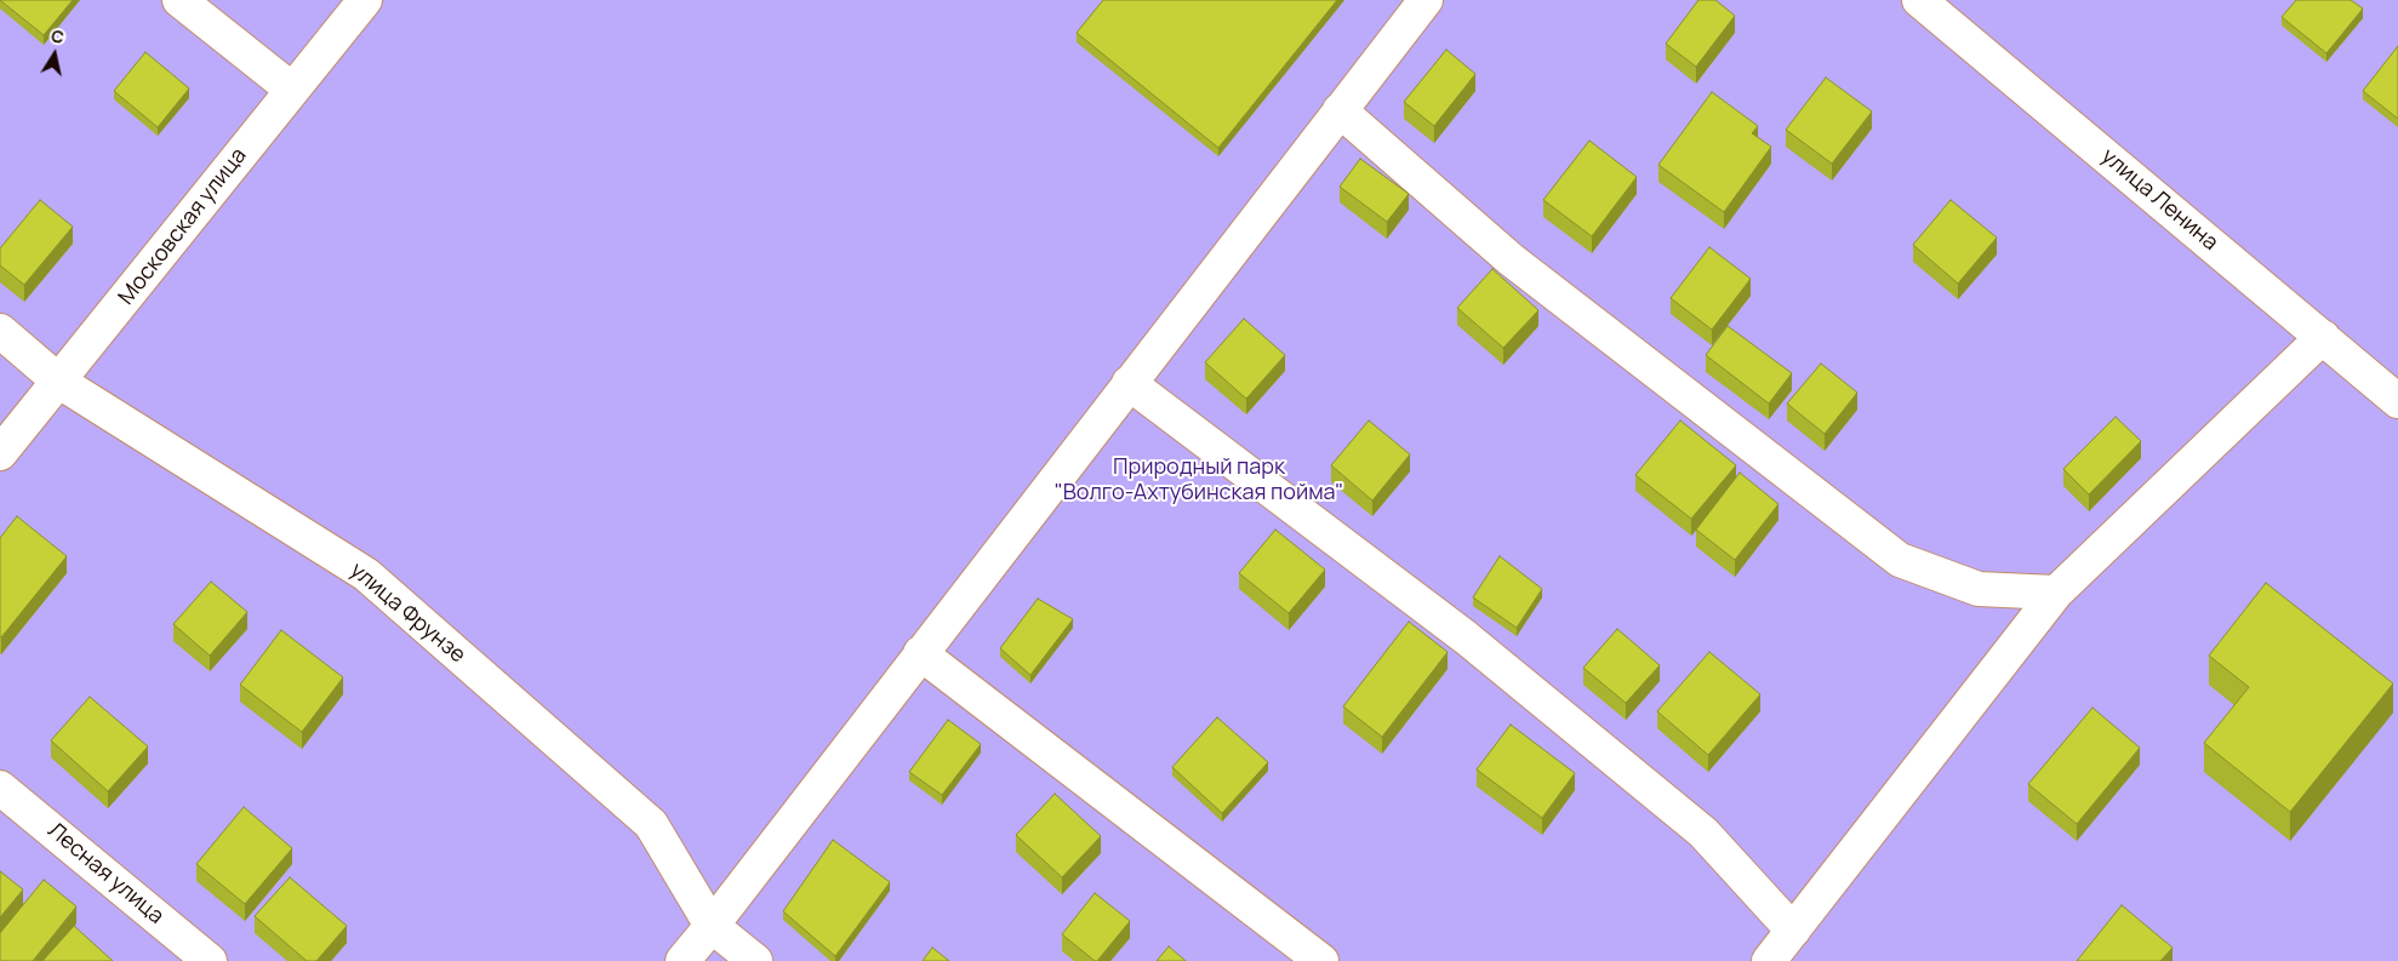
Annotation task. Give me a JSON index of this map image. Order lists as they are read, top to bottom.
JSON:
{
  "streets": {
    "street": [
      "улица Ленина",
      "Московская улица",
      "улица Фрунзе",
      "Лесная улица"
    ]
  },
  "crossings": [
    ["Московская улица", "улица Фрунзе"]
  ],
  "parks": ["Природный парк \"Волго-Ахтубинская пойма\""],
  "north": "top"
}
